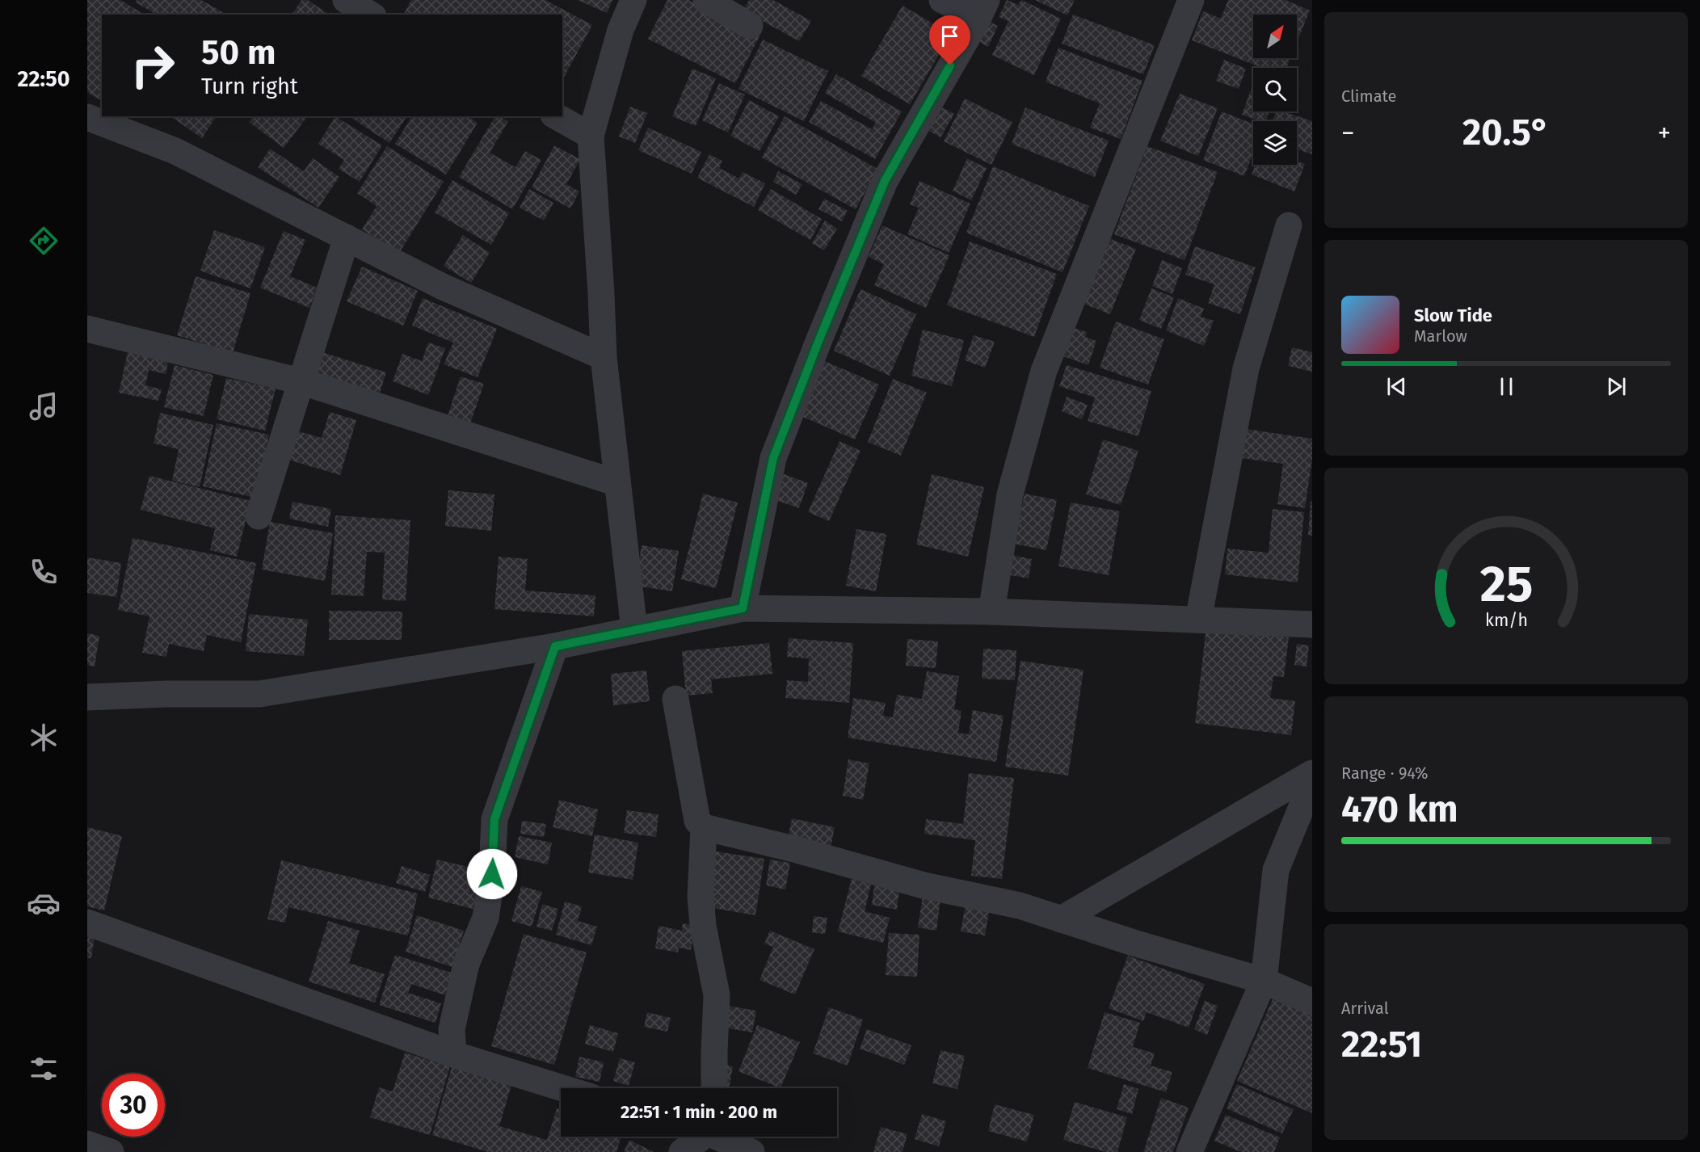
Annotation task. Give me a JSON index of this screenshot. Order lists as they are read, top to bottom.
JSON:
{
  "north": "top right",
  "page": {
    "tabs": "22:50",
    "tile": [
      "Climate",
      ["Range · 94%", "470 km"],
      ["Arrival", "22:51"]
    ],
    "turn": ["50 m", "Turn right"],
    "heat": ["−", "20.5°", "+"],
    "song": ["Slow Tide", "Marlow"],
    "limit": "30",
    "trip": "22:51 · 1 min · 200 m",
    "gauge": ["25", "km/h"]
  }
}
